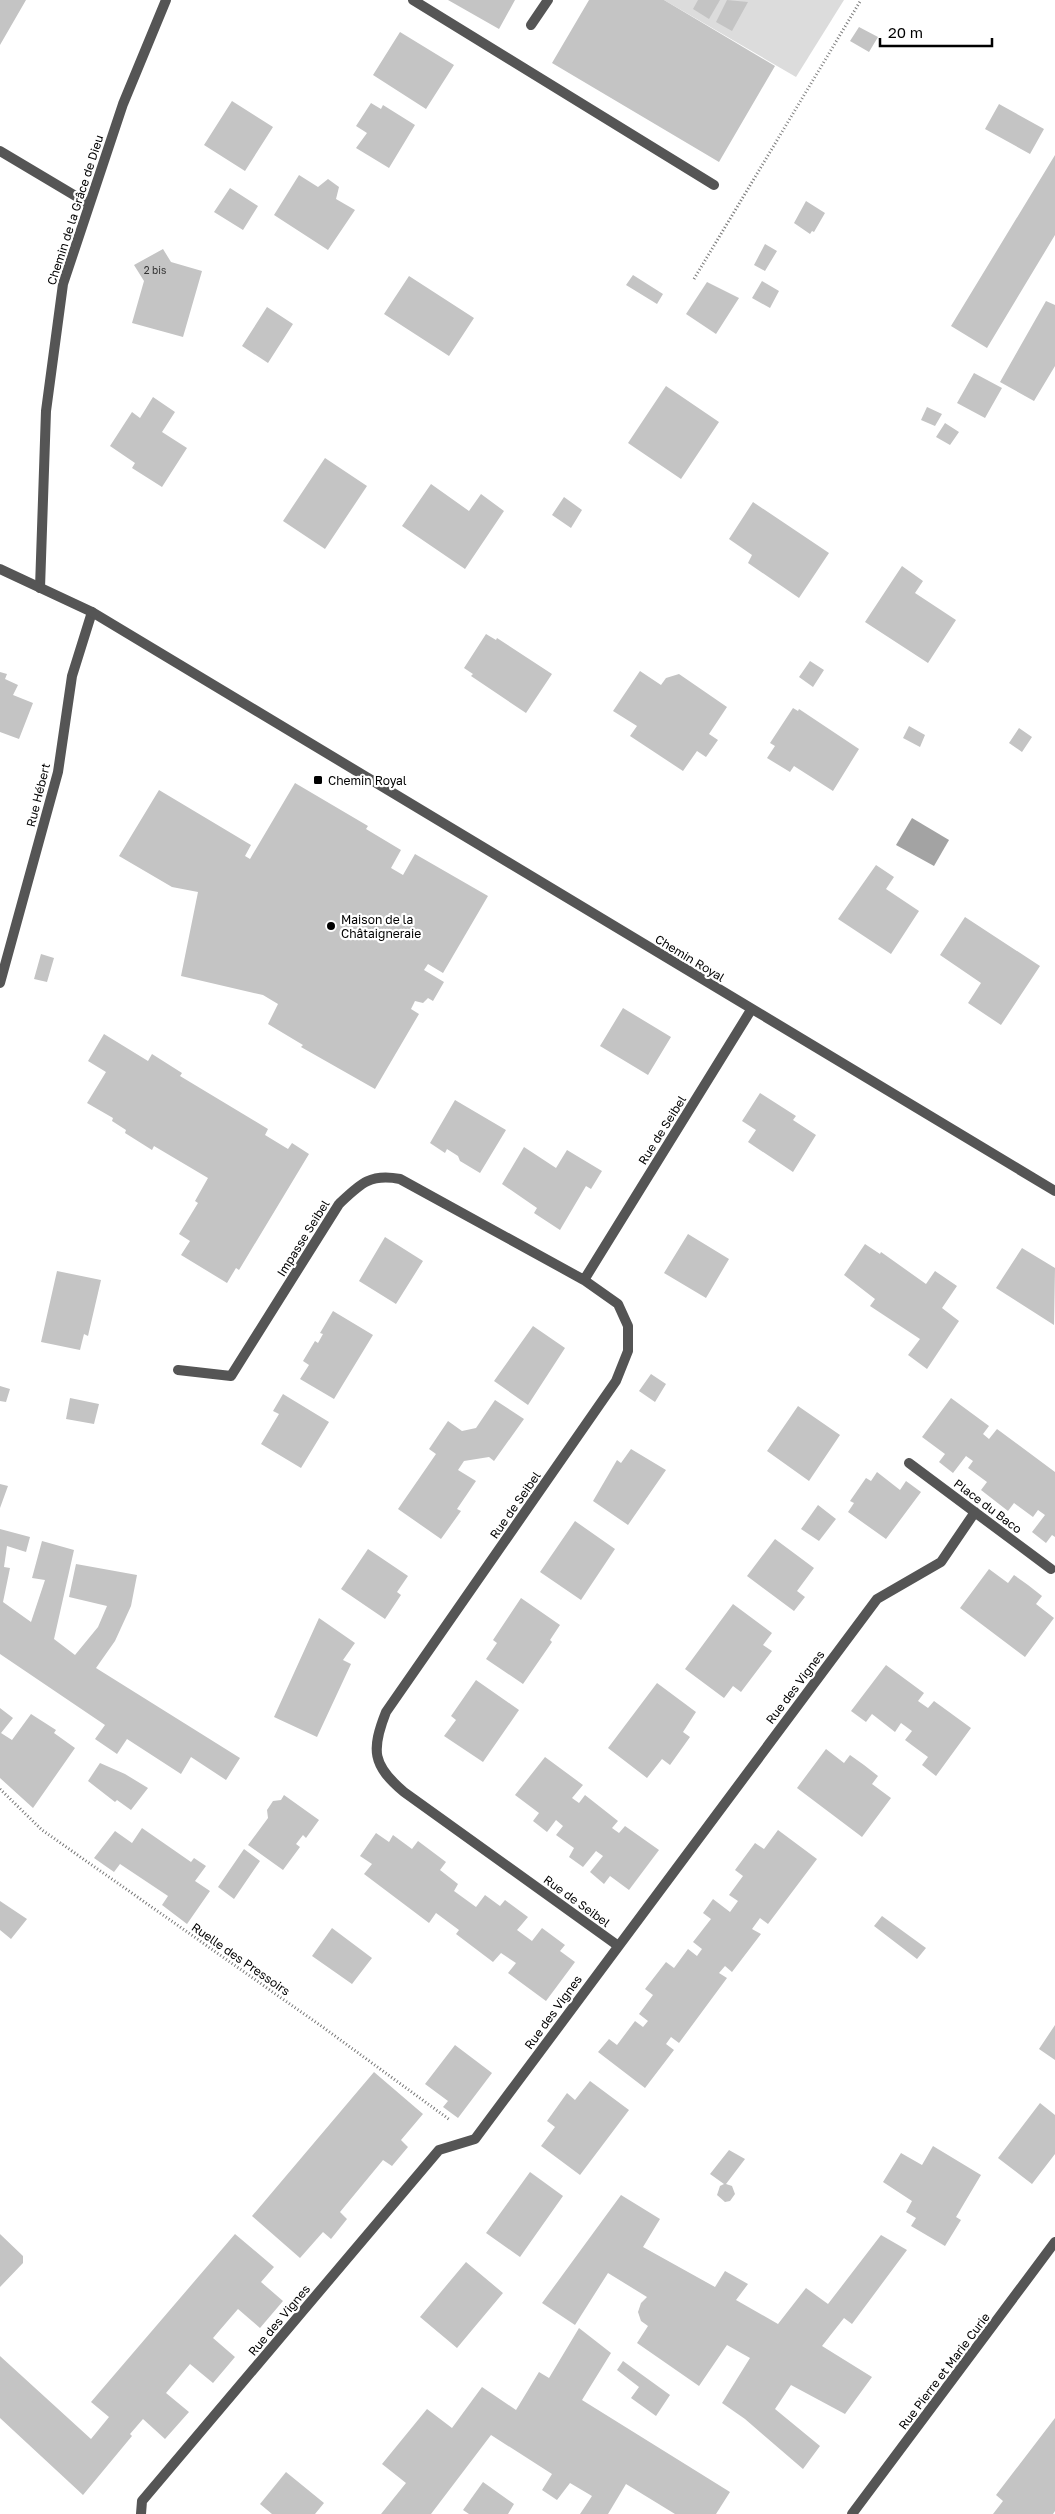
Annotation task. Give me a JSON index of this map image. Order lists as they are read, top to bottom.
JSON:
{
  "streets": {
    "street": [
      "Chemin de la Grâce de Dieu",
      "Rue Hébert",
      "Chemin Royal",
      "Rue de Seibel",
      "Impasse Seibel",
      "Place du Baco",
      "Rue des Vignes",
      "Rue Pierre et Marie Curie"
    ],
    "path": ["Ruelle des Pressoirs"]
  },
  "crossings": [
    ["Chemin de la Grâce de Dieu", "Chemin Royal"],
    ["Rue Hébert", "Chemin Royal"],
    ["Chemin Royal", "Rue de Seibel"],
    ["Rue de Seibel", "Impasse Seibel"],
    ["Rue de Seibel", "Rue des Vignes"],
    ["Place du Baco", "Rue des Vignes"],
    ["Rue des Vignes", "Ruelle des Pressoirs"]
  ],
  "places": {
    "transit": ["Chemin Royal"],
    "other": ["Maison de la Châtaigneraie"]
  },
  "house_numbers": ["2 bis"],
  "scale_bar": "20 m"
}
